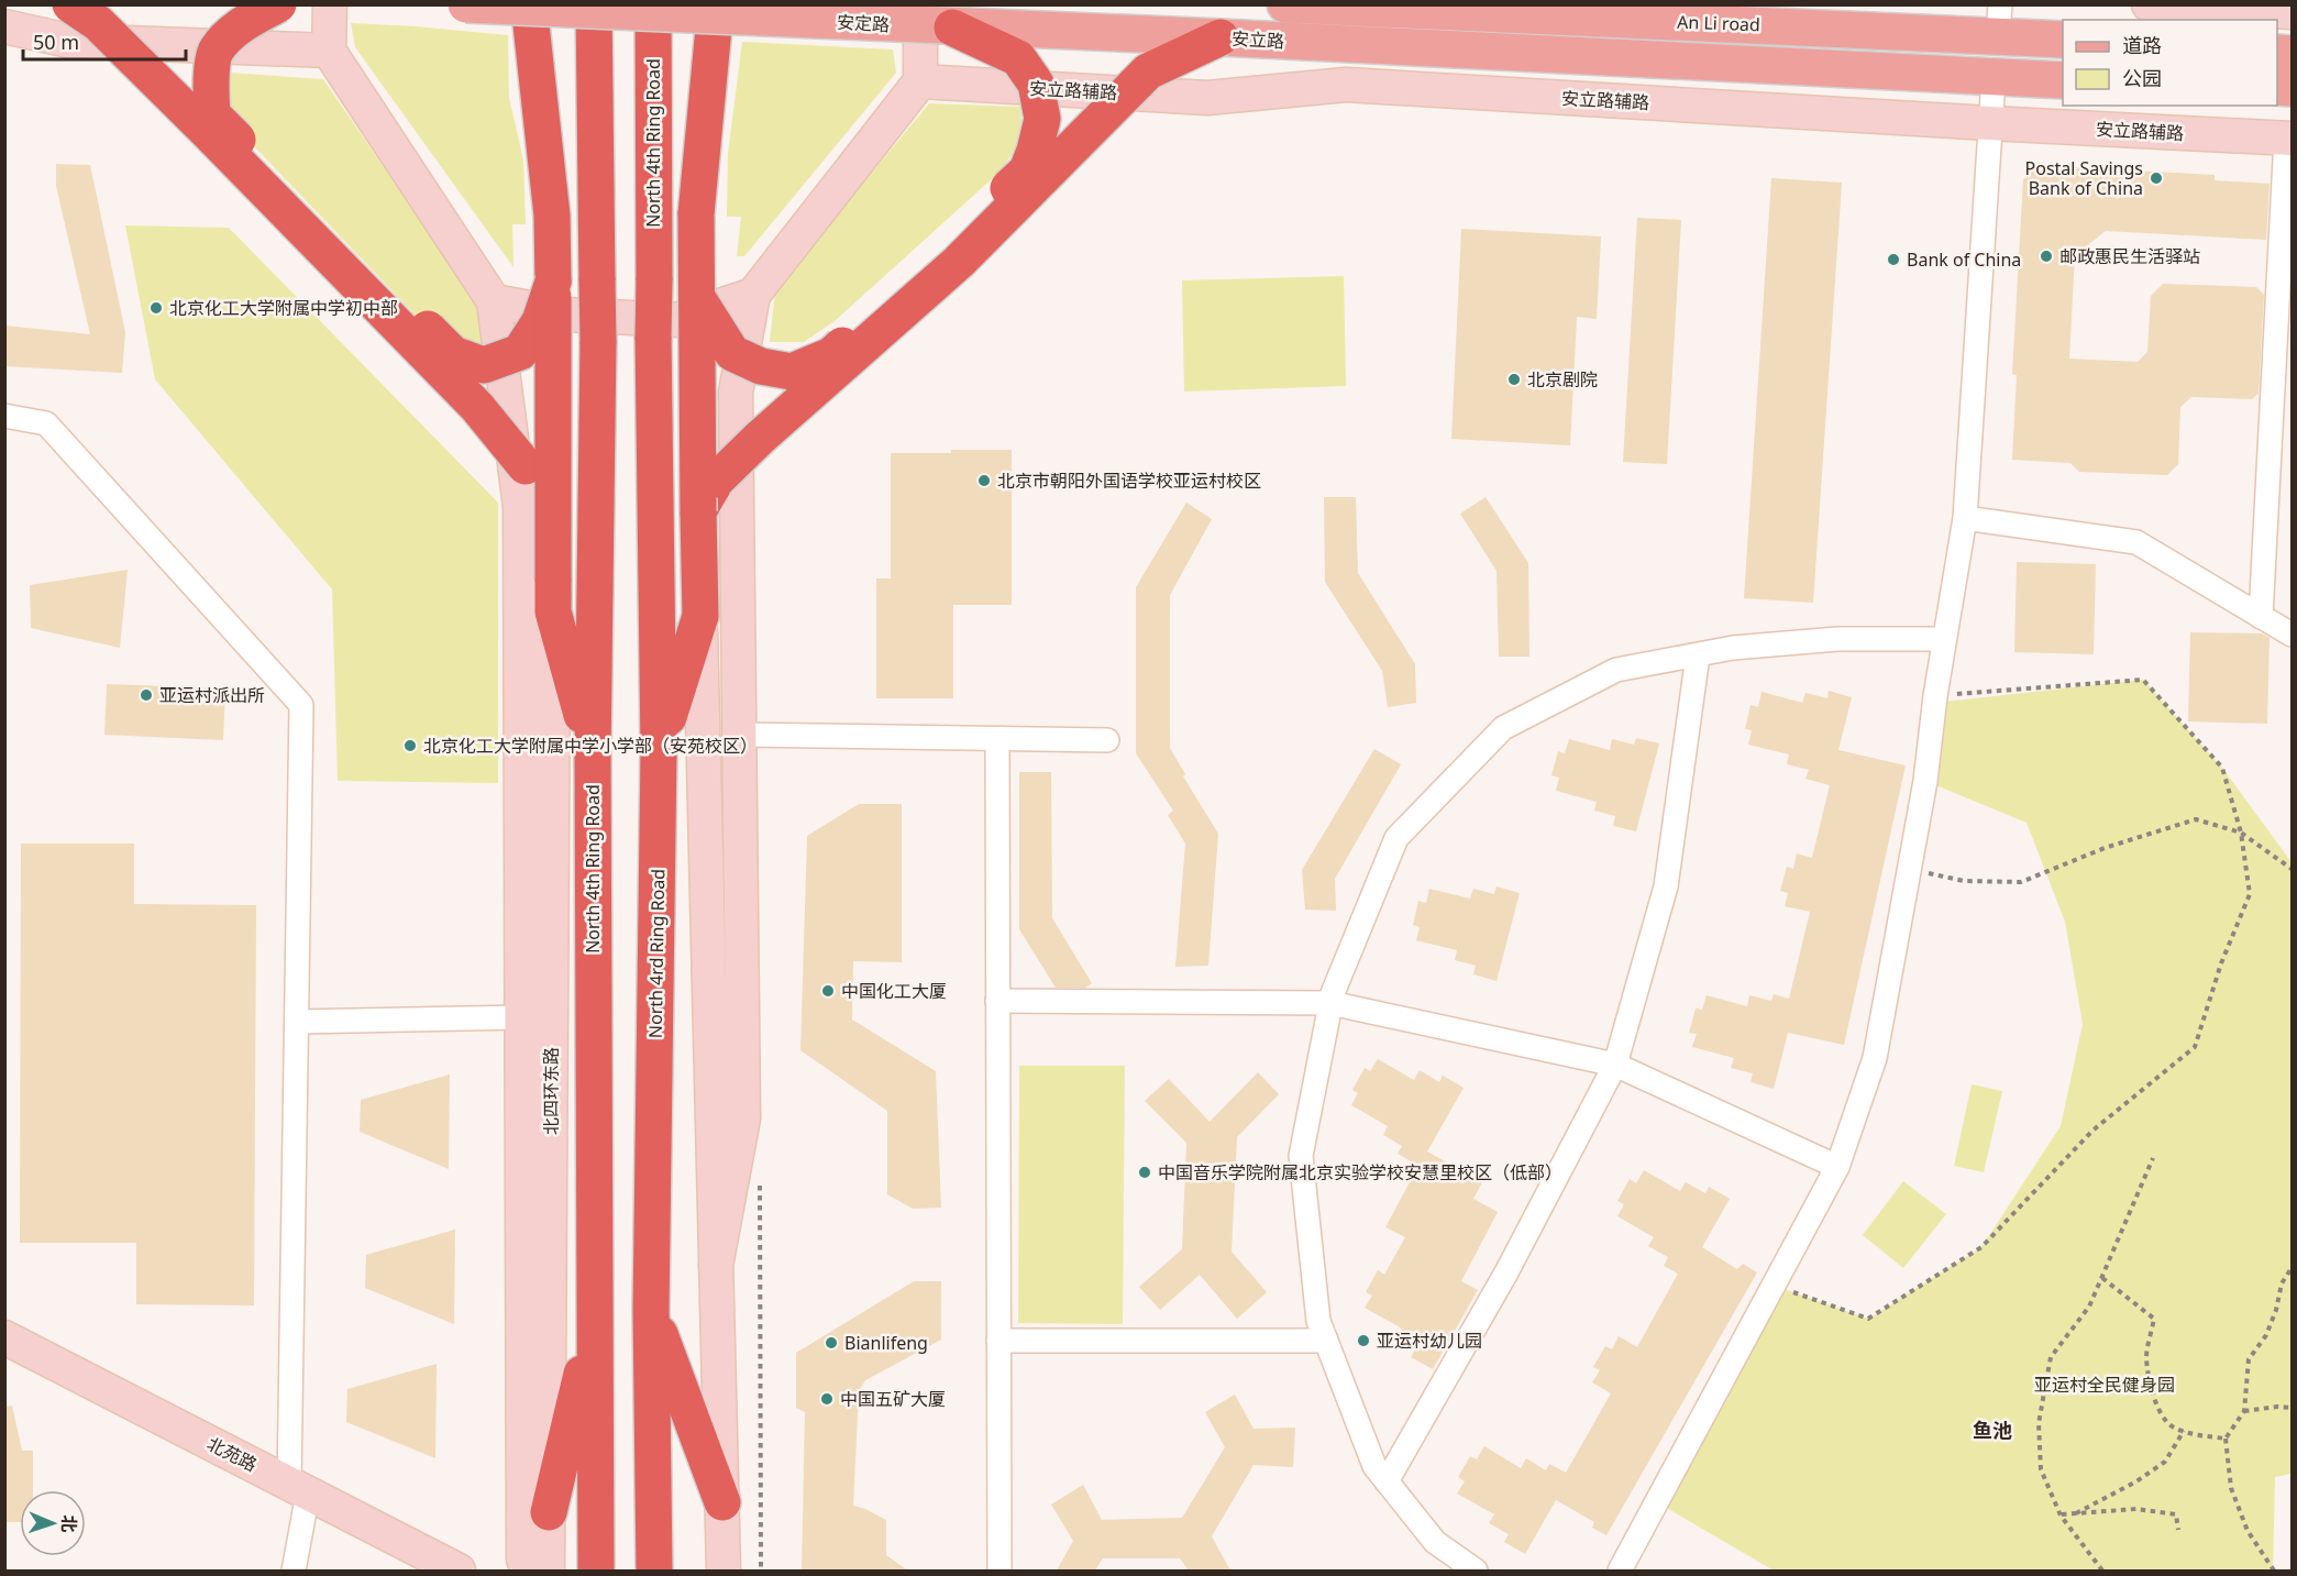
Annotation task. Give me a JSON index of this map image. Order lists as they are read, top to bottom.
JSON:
{
  "streets": {
    "highway": ["North 4th Ring Road", "North 4rd Ring Road"],
    "main road": ["安定路", "An Li road", "安立路"],
    "street": ["安立路辅路", "北四环东路", "北苑路"]
  },
  "crossings": [
    ["安定路", "安立路"],
    ["North 4th Ring Road", "North 4rd Ring Road"]
  ],
  "districts": ["鱼池"],
  "parks": ["亚运村全民健身园"],
  "places": [
    "Postal Savings Bank of China",
    "邮政惠民生活驿站",
    "Bank of China",
    "北京化工大学附属中学初中部",
    "北京剧院",
    "北京市朝阳外国语学校亚运村校区",
    "亚运村派出所",
    "北京化工大学附属中学小学部（安苑校区）",
    "中国化工大厦",
    "中国音乐学院附属北京实验学校安慧里校区（低部）",
    "亚运村幼儿园",
    "Bianlifeng",
    "中国五矿大厦"
  ],
  "legend": ["道路", "公园"],
  "scale_bar": "50 m",
  "north": "right"
}
